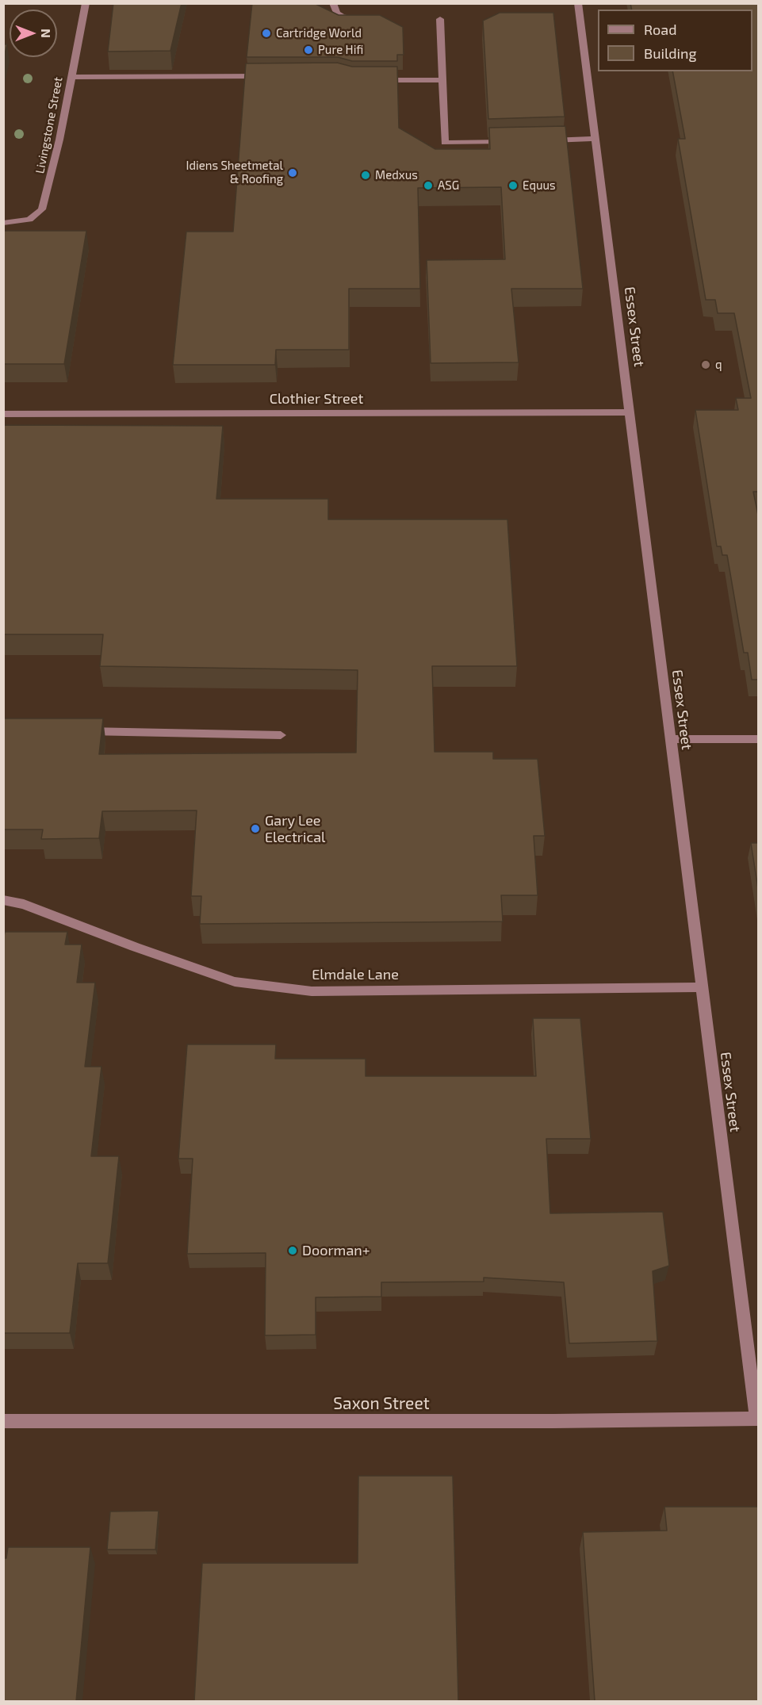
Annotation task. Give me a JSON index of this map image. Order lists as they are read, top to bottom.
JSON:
{
  "streets": {
    "street": [
      "Livingstone Street",
      "Essex Street",
      "Clothier Street",
      "Elmdale Lane",
      "Saxon Street"
    ]
  },
  "crossings": [
    ["Essex Street", "Clothier Street"],
    ["Essex Street", "Elmdale Lane"],
    ["Essex Street", "Saxon Street"]
  ],
  "places": [
    "Cartridge World",
    "Pure Hifi",
    "Idiens Sheetmetal & Roofing",
    "Medxus",
    "ASG",
    "Equus",
    "q",
    "Gary Lee Electrical",
    "Doorman+"
  ],
  "legend": ["Road", "Building"],
  "north": "right"
}
